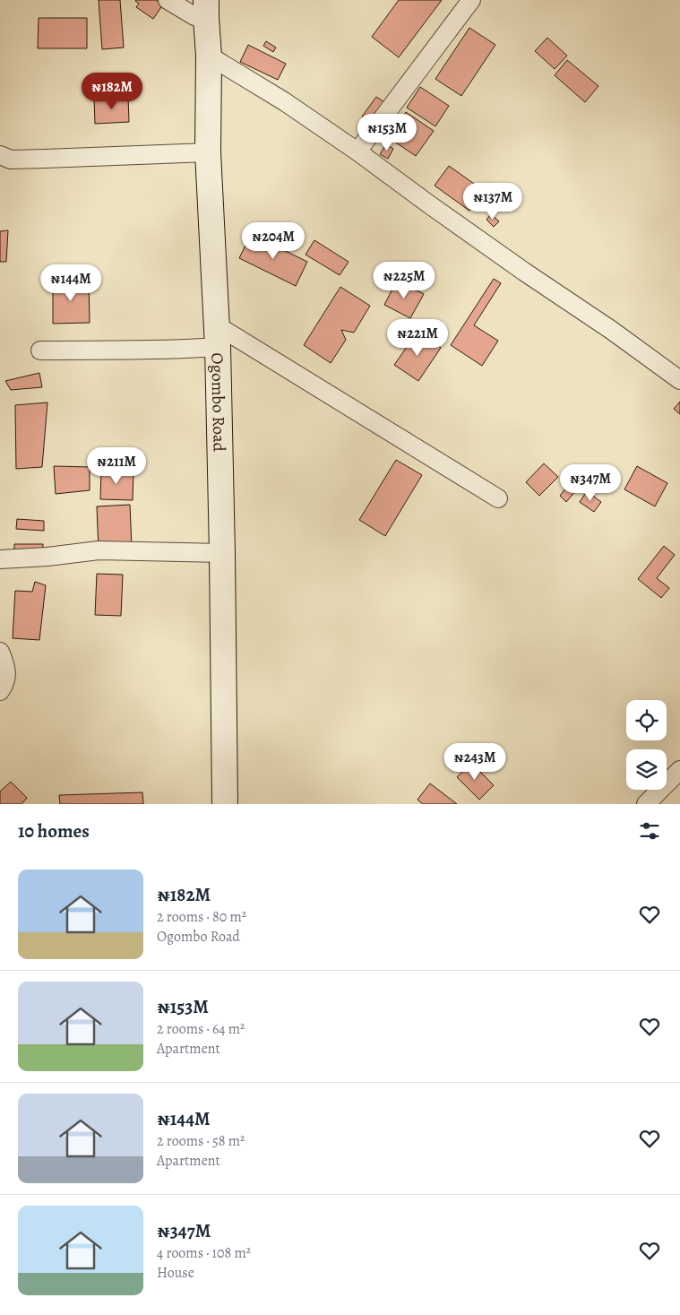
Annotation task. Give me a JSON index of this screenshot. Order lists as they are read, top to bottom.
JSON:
{
  "streets": {
    "main road": ["Ogombo Road"]
  },
  "page": {
    "price": [
      "₦182M",
      "₦153M",
      "₦137M",
      "₦204M",
      "₦225M",
      "₦144M",
      "₦221M",
      "₦211M",
      "₦347M",
      "₦243M"
    ],
    "heading": "10 homes",
    "list": [
      {
        "name": "₦182M",
        "note": "2 rooms · 80 m² · Ogombo Road"
      },
      {
        "name": "₦153M",
        "note": "2 rooms · 64 m² · Apartment"
      },
      {
        "name": "₦144M",
        "note": "2 rooms · 58 m² · Apartment"
      },
      {
        "name": "₦347M",
        "note": "4 rooms · 108 m² · House"
      }
    ]
  }
}
